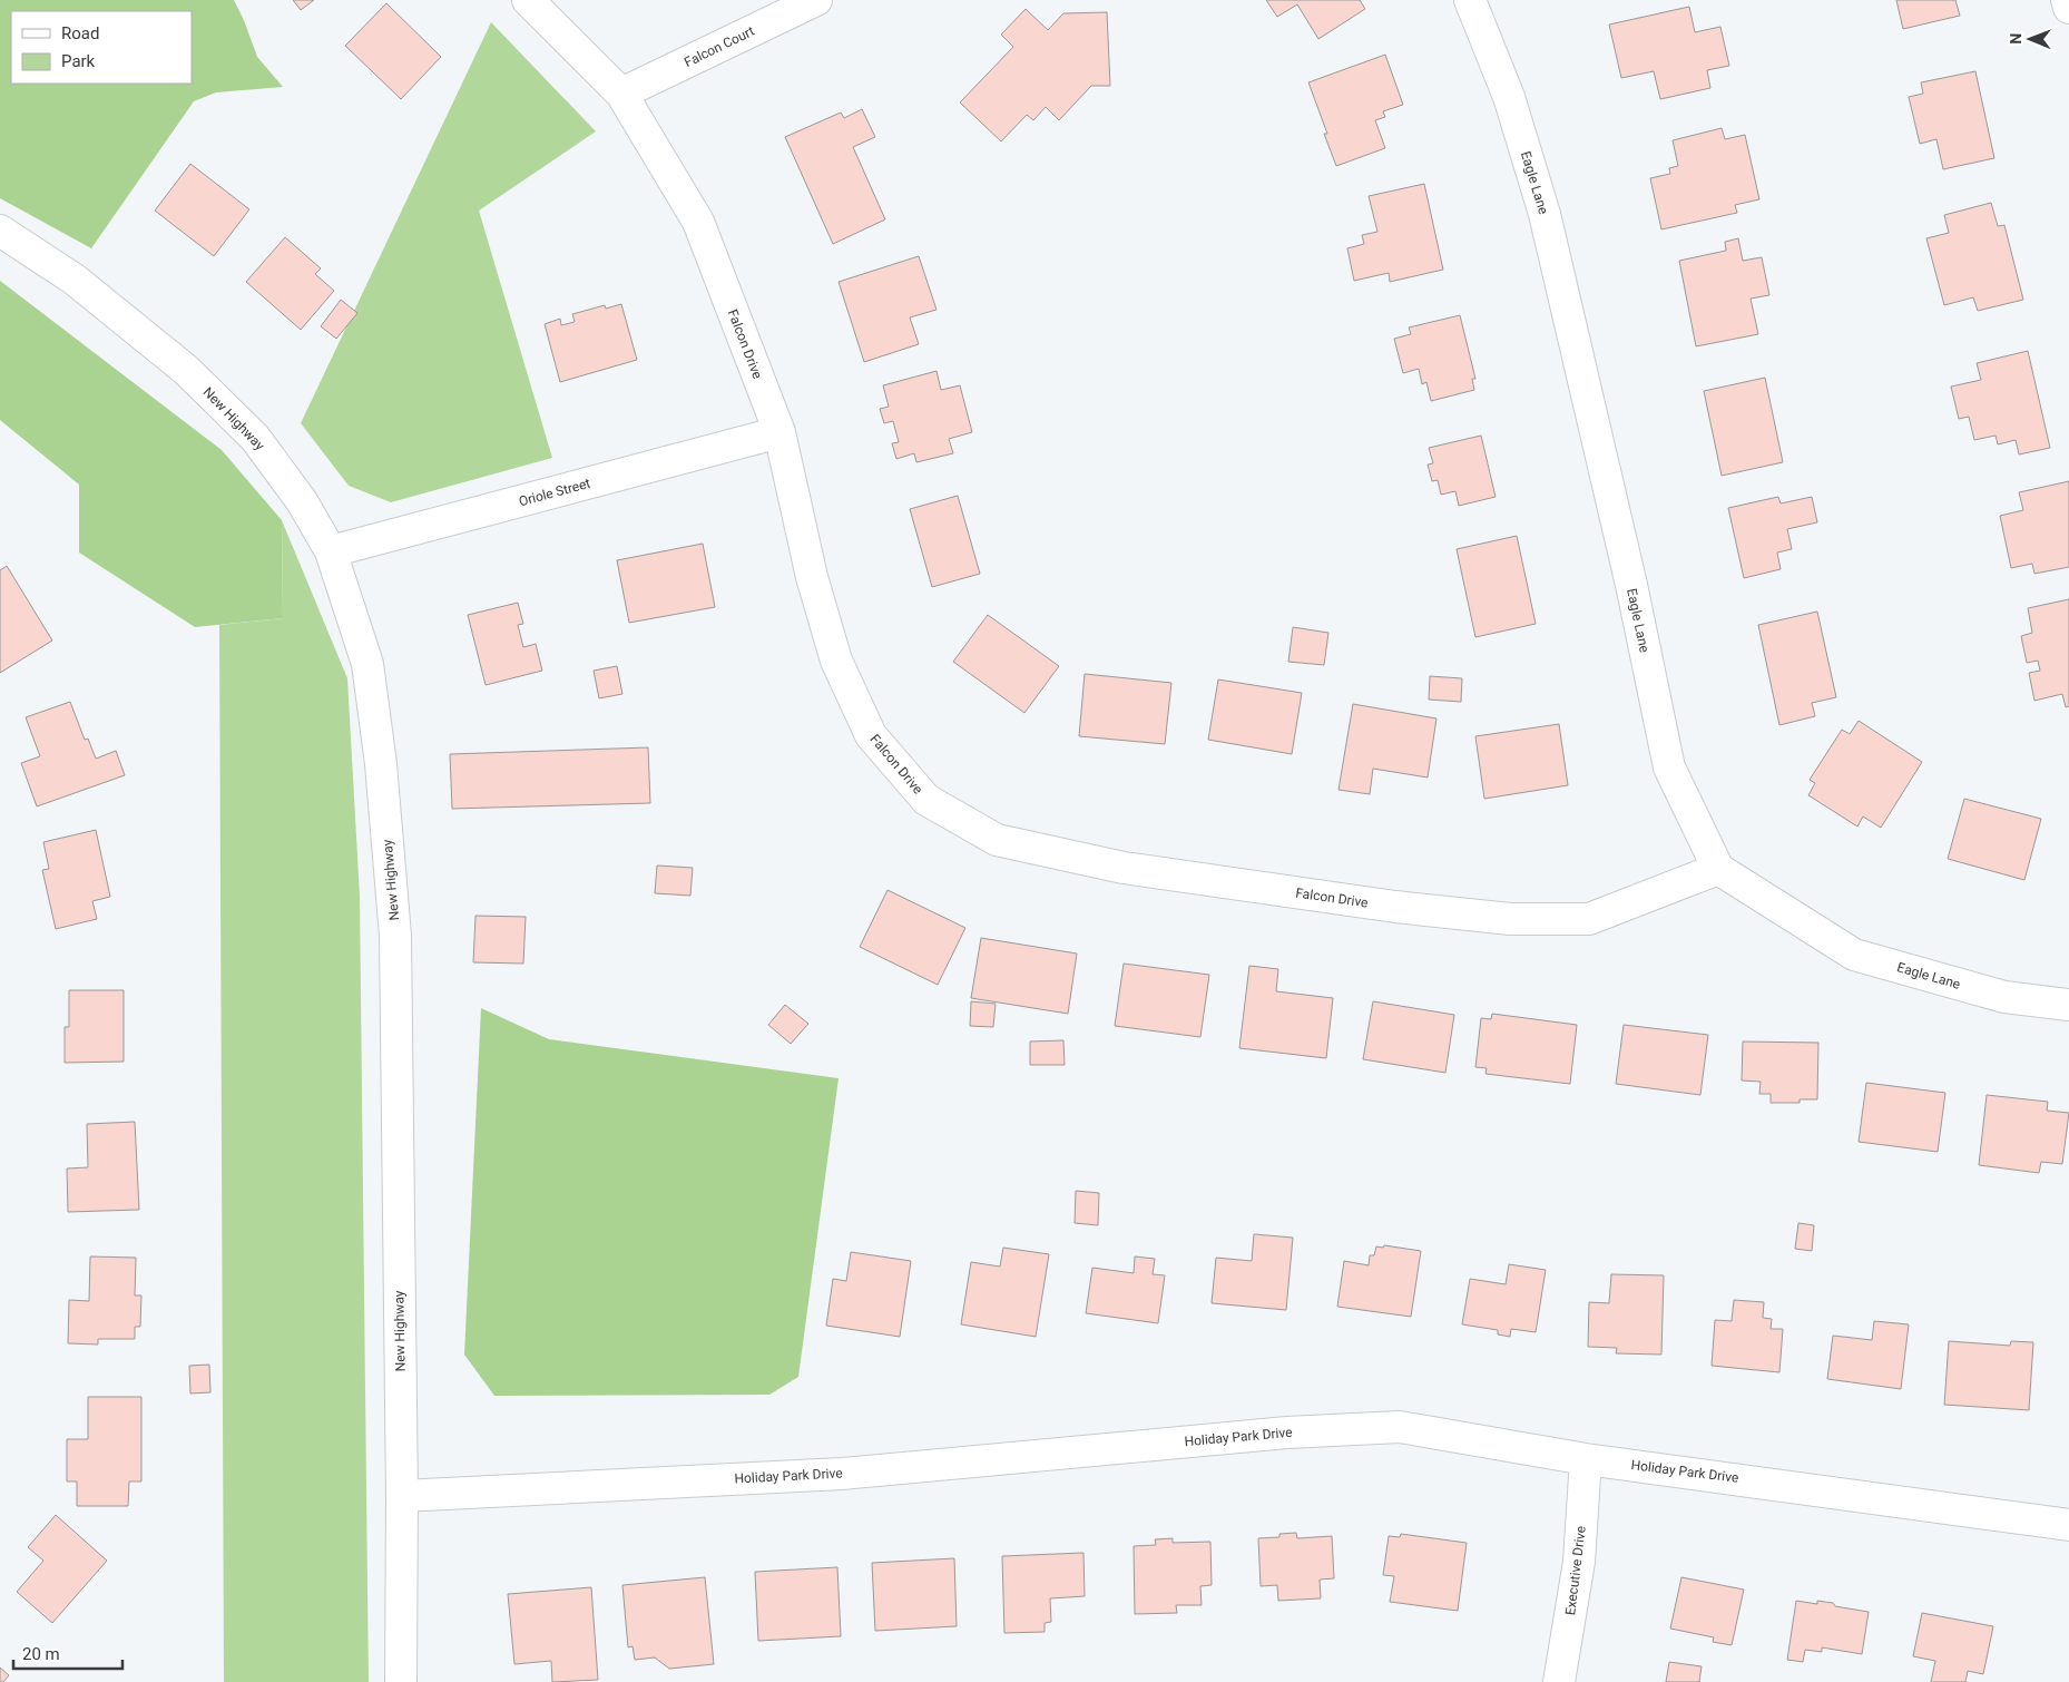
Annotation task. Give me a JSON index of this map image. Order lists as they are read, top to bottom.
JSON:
{
  "streets": {
    "street": [
      "Falcon Court",
      "Eagle Lane",
      "Falcon Drive",
      "New Highway",
      "Oriole Street",
      "Holiday Park Drive",
      "Executive Drive"
    ]
  },
  "crossings": [
    ["Falcon Court", "Falcon Drive"],
    ["Eagle Lane", "Falcon Drive"],
    ["Falcon Drive", "Oriole Street"],
    ["New Highway", "Oriole Street"],
    ["New Highway", "Holiday Park Drive"],
    ["Holiday Park Drive", "Executive Drive"]
  ],
  "legend": ["Road", "Park"],
  "scale_bar": "20 m",
  "north": "left"
}
